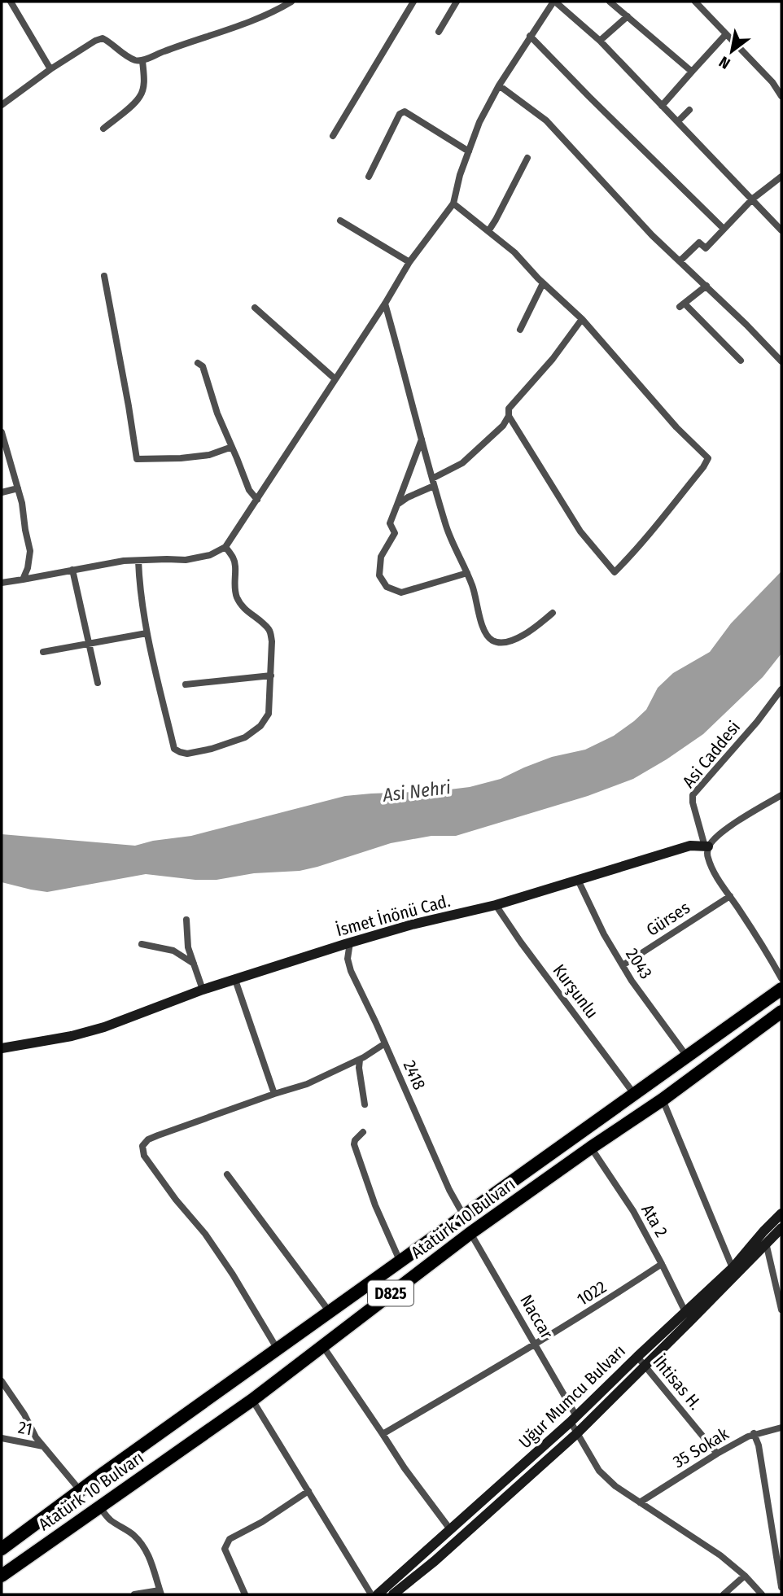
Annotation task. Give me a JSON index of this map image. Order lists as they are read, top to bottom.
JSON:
{
  "streets": {
    "highway": ["Atatürk 10 Bulvarı", "D825"],
    "street": [
      "Asi Caddesi",
      "İsmet İnönü Cad.",
      "Gürses",
      "2043",
      "Kurşunlu",
      "2418",
      "Ata 2",
      "1022",
      "Naccar",
      "İhtisas H.",
      "Uğur Mumcu Bulvarı",
      "21",
      "35 Sokak"
    ]
  },
  "crossings": [
    ["Asi Caddesi", "İsmet İnönü Cad."],
    ["İsmet İnönü Cad.", "2043"],
    ["İsmet İnönü Cad.", "Kurşunlu"],
    ["İsmet İnönü Cad.", "2418"],
    ["Gürses", "2043"],
    ["2043", "Atatürk 10 Bulvarı"],
    ["Kurşunlu", "Atatürk 10 Bulvarı"],
    ["2418", "Atatürk 10 Bulvarı"],
    ["Atatürk 10 Bulvarı", "Ata 2"],
    ["Atatürk 10 Bulvarı", "Naccar"],
    ["Ata 2", "1022"],
    ["Ata 2", "Uğur Mumcu Bulvarı"],
    ["1022", "Naccar"],
    ["Naccar", "Uğur Mumcu Bulvarı"],
    ["Naccar", "35 Sokak"],
    ["İhtisas H.", "Uğur Mumcu Bulvarı"],
    ["İhtisas H.", "35 Sokak"]
  ],
  "water": ["Asi Nehri"],
  "north": "bottom left"
}
